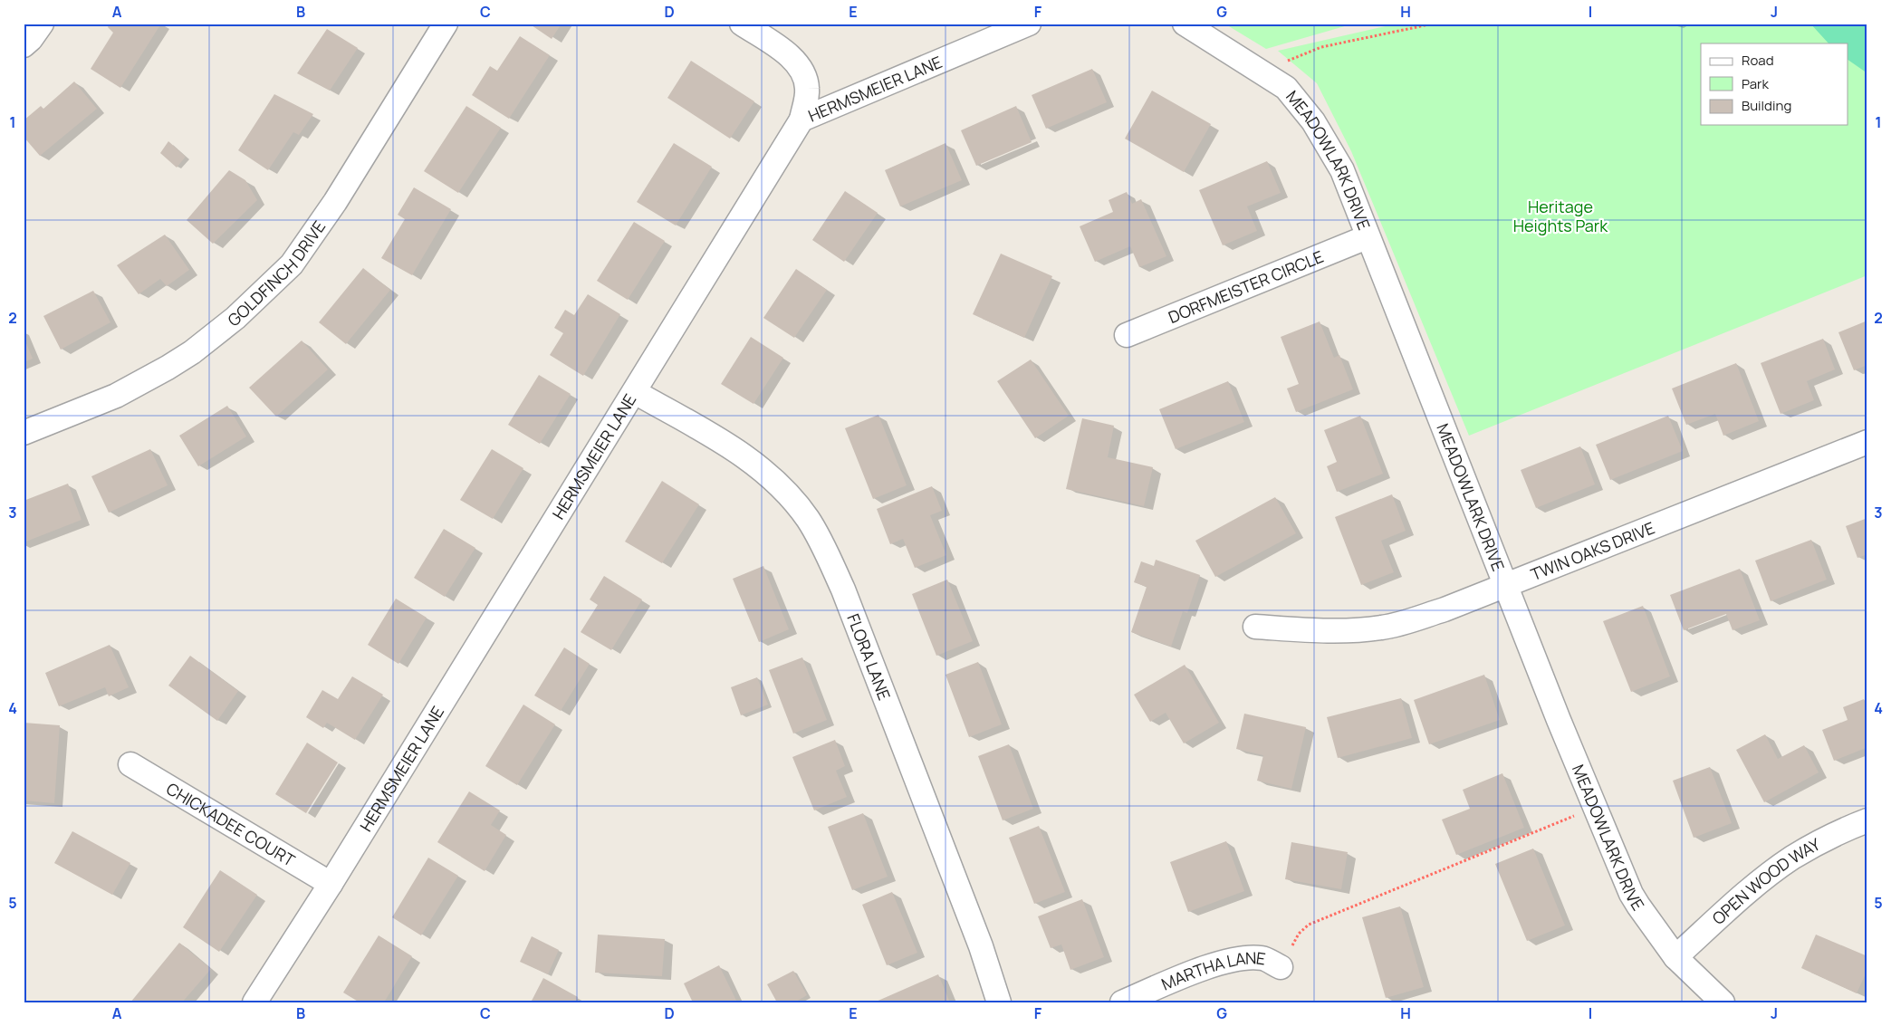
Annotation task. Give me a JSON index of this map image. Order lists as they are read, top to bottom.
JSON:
{
  "streets": {
    "street": [
      "HERMSMEIER LANE",
      "MEADOWLARK DRIVE",
      "GOLDFINCH DRIVE",
      "DORFMEISTER CIRCLE",
      "TWIN OAKS DRIVE",
      "FLORA LANE",
      "CHICKADEE COURT",
      "OPEN WOOD WAY",
      "MARTHA LANE"
    ]
  },
  "crossings": [
    ["HERMSMEIER LANE", "FLORA LANE"],
    ["HERMSMEIER LANE", "CHICKADEE COURT"],
    ["MEADOWLARK DRIVE", "DORFMEISTER CIRCLE"],
    ["MEADOWLARK DRIVE", "TWIN OAKS DRIVE"],
    ["MEADOWLARK DRIVE", "OPEN WOOD WAY"]
  ],
  "parks": ["Heritage Heights Park"],
  "legend": ["Road", "Park", "Building"],
  "grid": {
    "columns": [
      "A",
      "B",
      "C",
      "D",
      "E",
      "F",
      "G",
      "H",
      "I",
      "J"
    ],
    "rows": [
      "1",
      "2",
      "3",
      "4",
      "5"
    ]
  }
}
